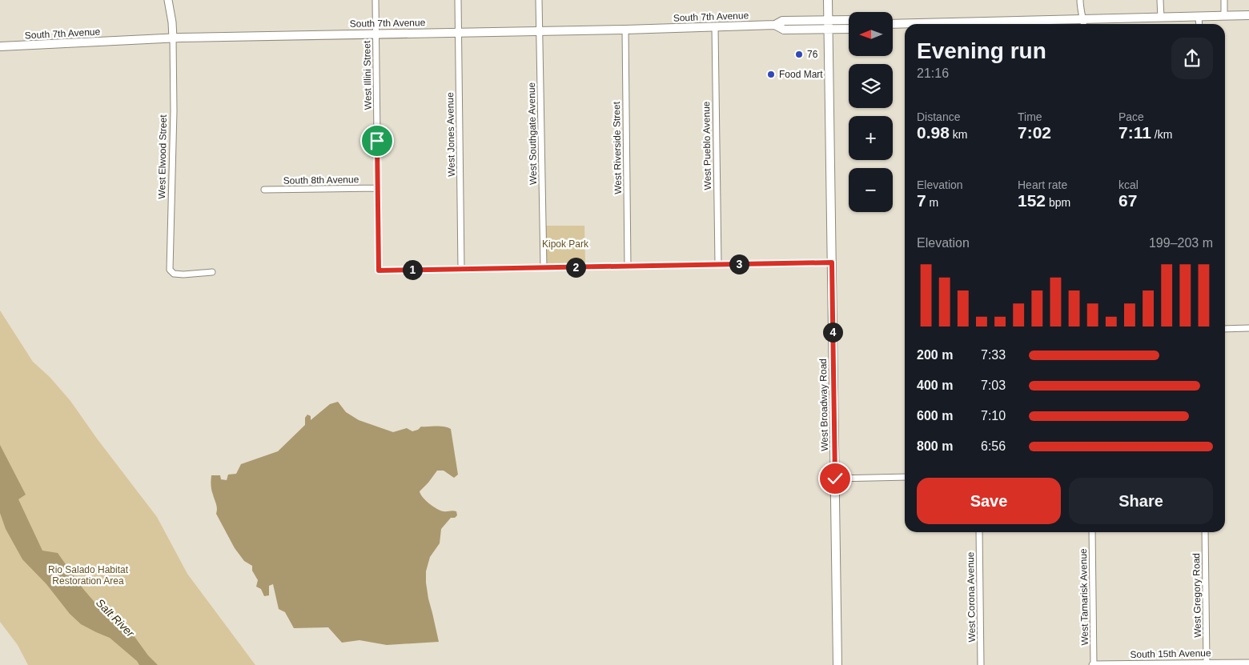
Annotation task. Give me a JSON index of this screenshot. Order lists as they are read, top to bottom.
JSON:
{
  "streets": {
    "main road": ["South 7th Avenue", "West Broadway Road"],
    "street": [
      "West Illini Street",
      "West Southgate Avenue",
      "West Jones Avenue",
      "West Pueblo Avenue",
      "West Riverside Street",
      "West Elwood Street",
      "South 8th Avenue",
      "West Gregory Road",
      "West Corona Avenue",
      "West Tamarisk Avenue",
      "South 15th Avenue"
    ]
  },
  "crossings": [
    ["South 7th Avenue", "West Illini Street"],
    ["South 7th Avenue", "West Southgate Avenue"],
    ["South 7th Avenue", "West Jones Avenue"],
    ["South 7th Avenue", "West Pueblo Avenue"],
    ["South 7th Avenue", "West Riverside Street"],
    ["South 7th Avenue", "West Elwood Street"],
    ["South 7th Avenue", "West Broadway Road"],
    ["West Illini Street", "West Jones Avenue"],
    ["West Illini Street", "South 8th Avenue"],
    ["West Gregory Road", "South 15th Avenue"],
    ["West Tamarisk Avenue", "South 15th Avenue"]
  ],
  "water": ["Salt River"],
  "parks": ["Kipok Park", "Rio Salado Habitat Restoration Area"],
  "places": ["76", "Food Mart"],
  "north": "left",
  "page": {
    "map_buttons": ["+", "−"],
    "heading": ["Evening run", "21:16"],
    "stats": [
      ["Distance", "0.98 km"],
      ["Time", "7:02"],
      ["Pace", "7:11 /km"],
      ["Elevation", "7 m"],
      ["Heart rate", "152 bpm"],
      ["kcal", "67"]
    ],
    "chart": ["Elevation", "199–203 m"],
    "pins": [
      "3",
      "2",
      "1",
      "4"
    ],
    "list": [
      {
        "name": "200 m",
        "note": "7:33"
      },
      {
        "name": "400 m",
        "note": "7:03"
      },
      {
        "name": "600 m",
        "note": "7:10"
      },
      {
        "name": "800 m",
        "note": "6:56"
      }
    ],
    "buttons": ["Save", "Share"]
  }
}
